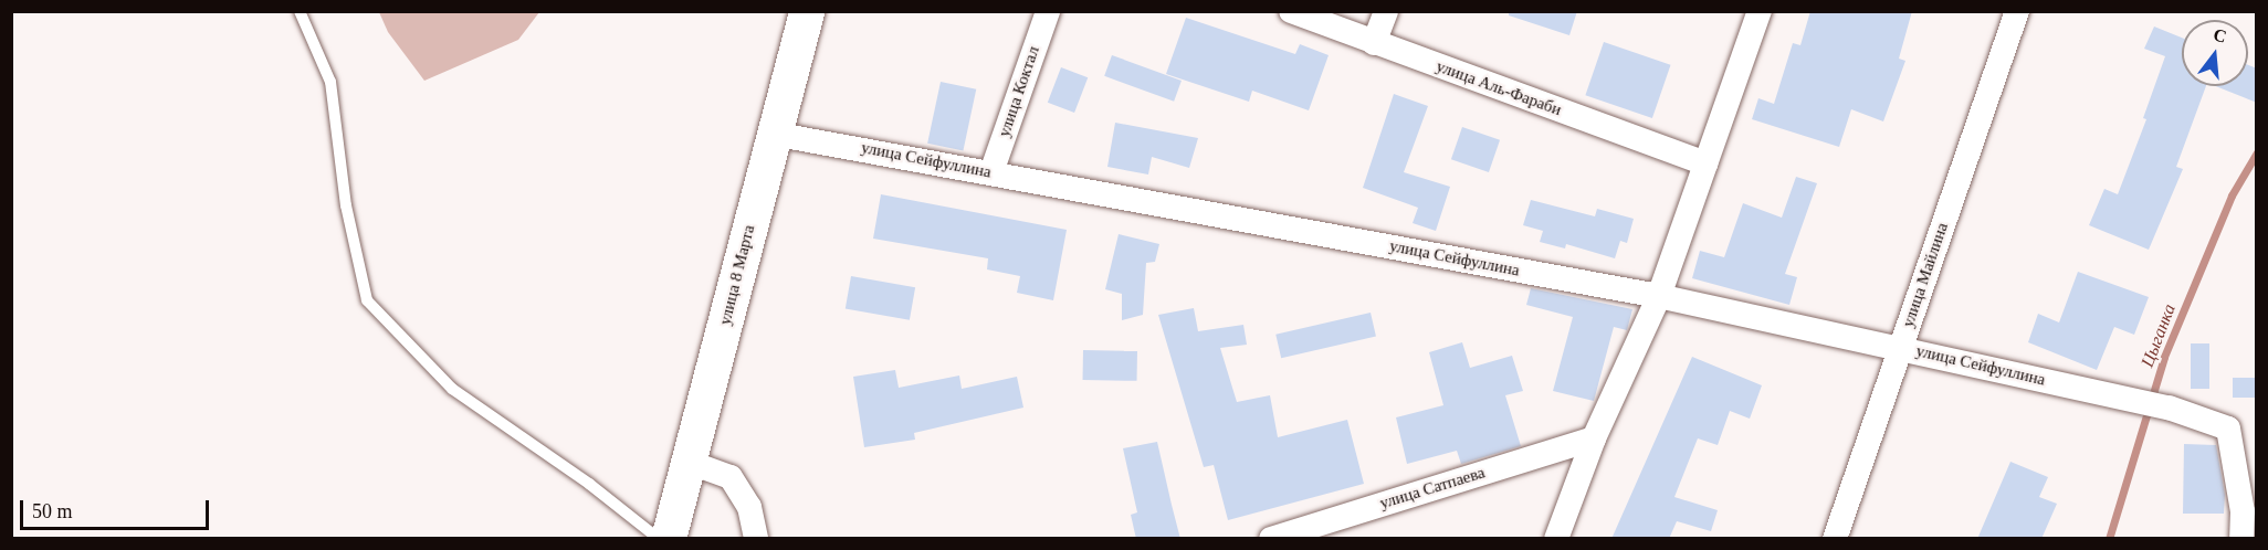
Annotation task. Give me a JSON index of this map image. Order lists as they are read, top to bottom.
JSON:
{
  "streets": {
    "street": [
      "улица Аль-Фараби",
      "улица Коктал",
      "улица Сейфуллина",
      "улица 8 Марта",
      "улица Майлина",
      "улица Сатпаева"
    ]
  },
  "crossings": [
    ["улица Коктал", "улица Сейфуллина"],
    ["улица Сейфуллина", "улица 8 Марта"],
    ["улица Сейфуллина", "улица Майлина"]
  ],
  "water": ["Цыганка"],
  "scale_bar": "50 m",
  "north": "top"
}
